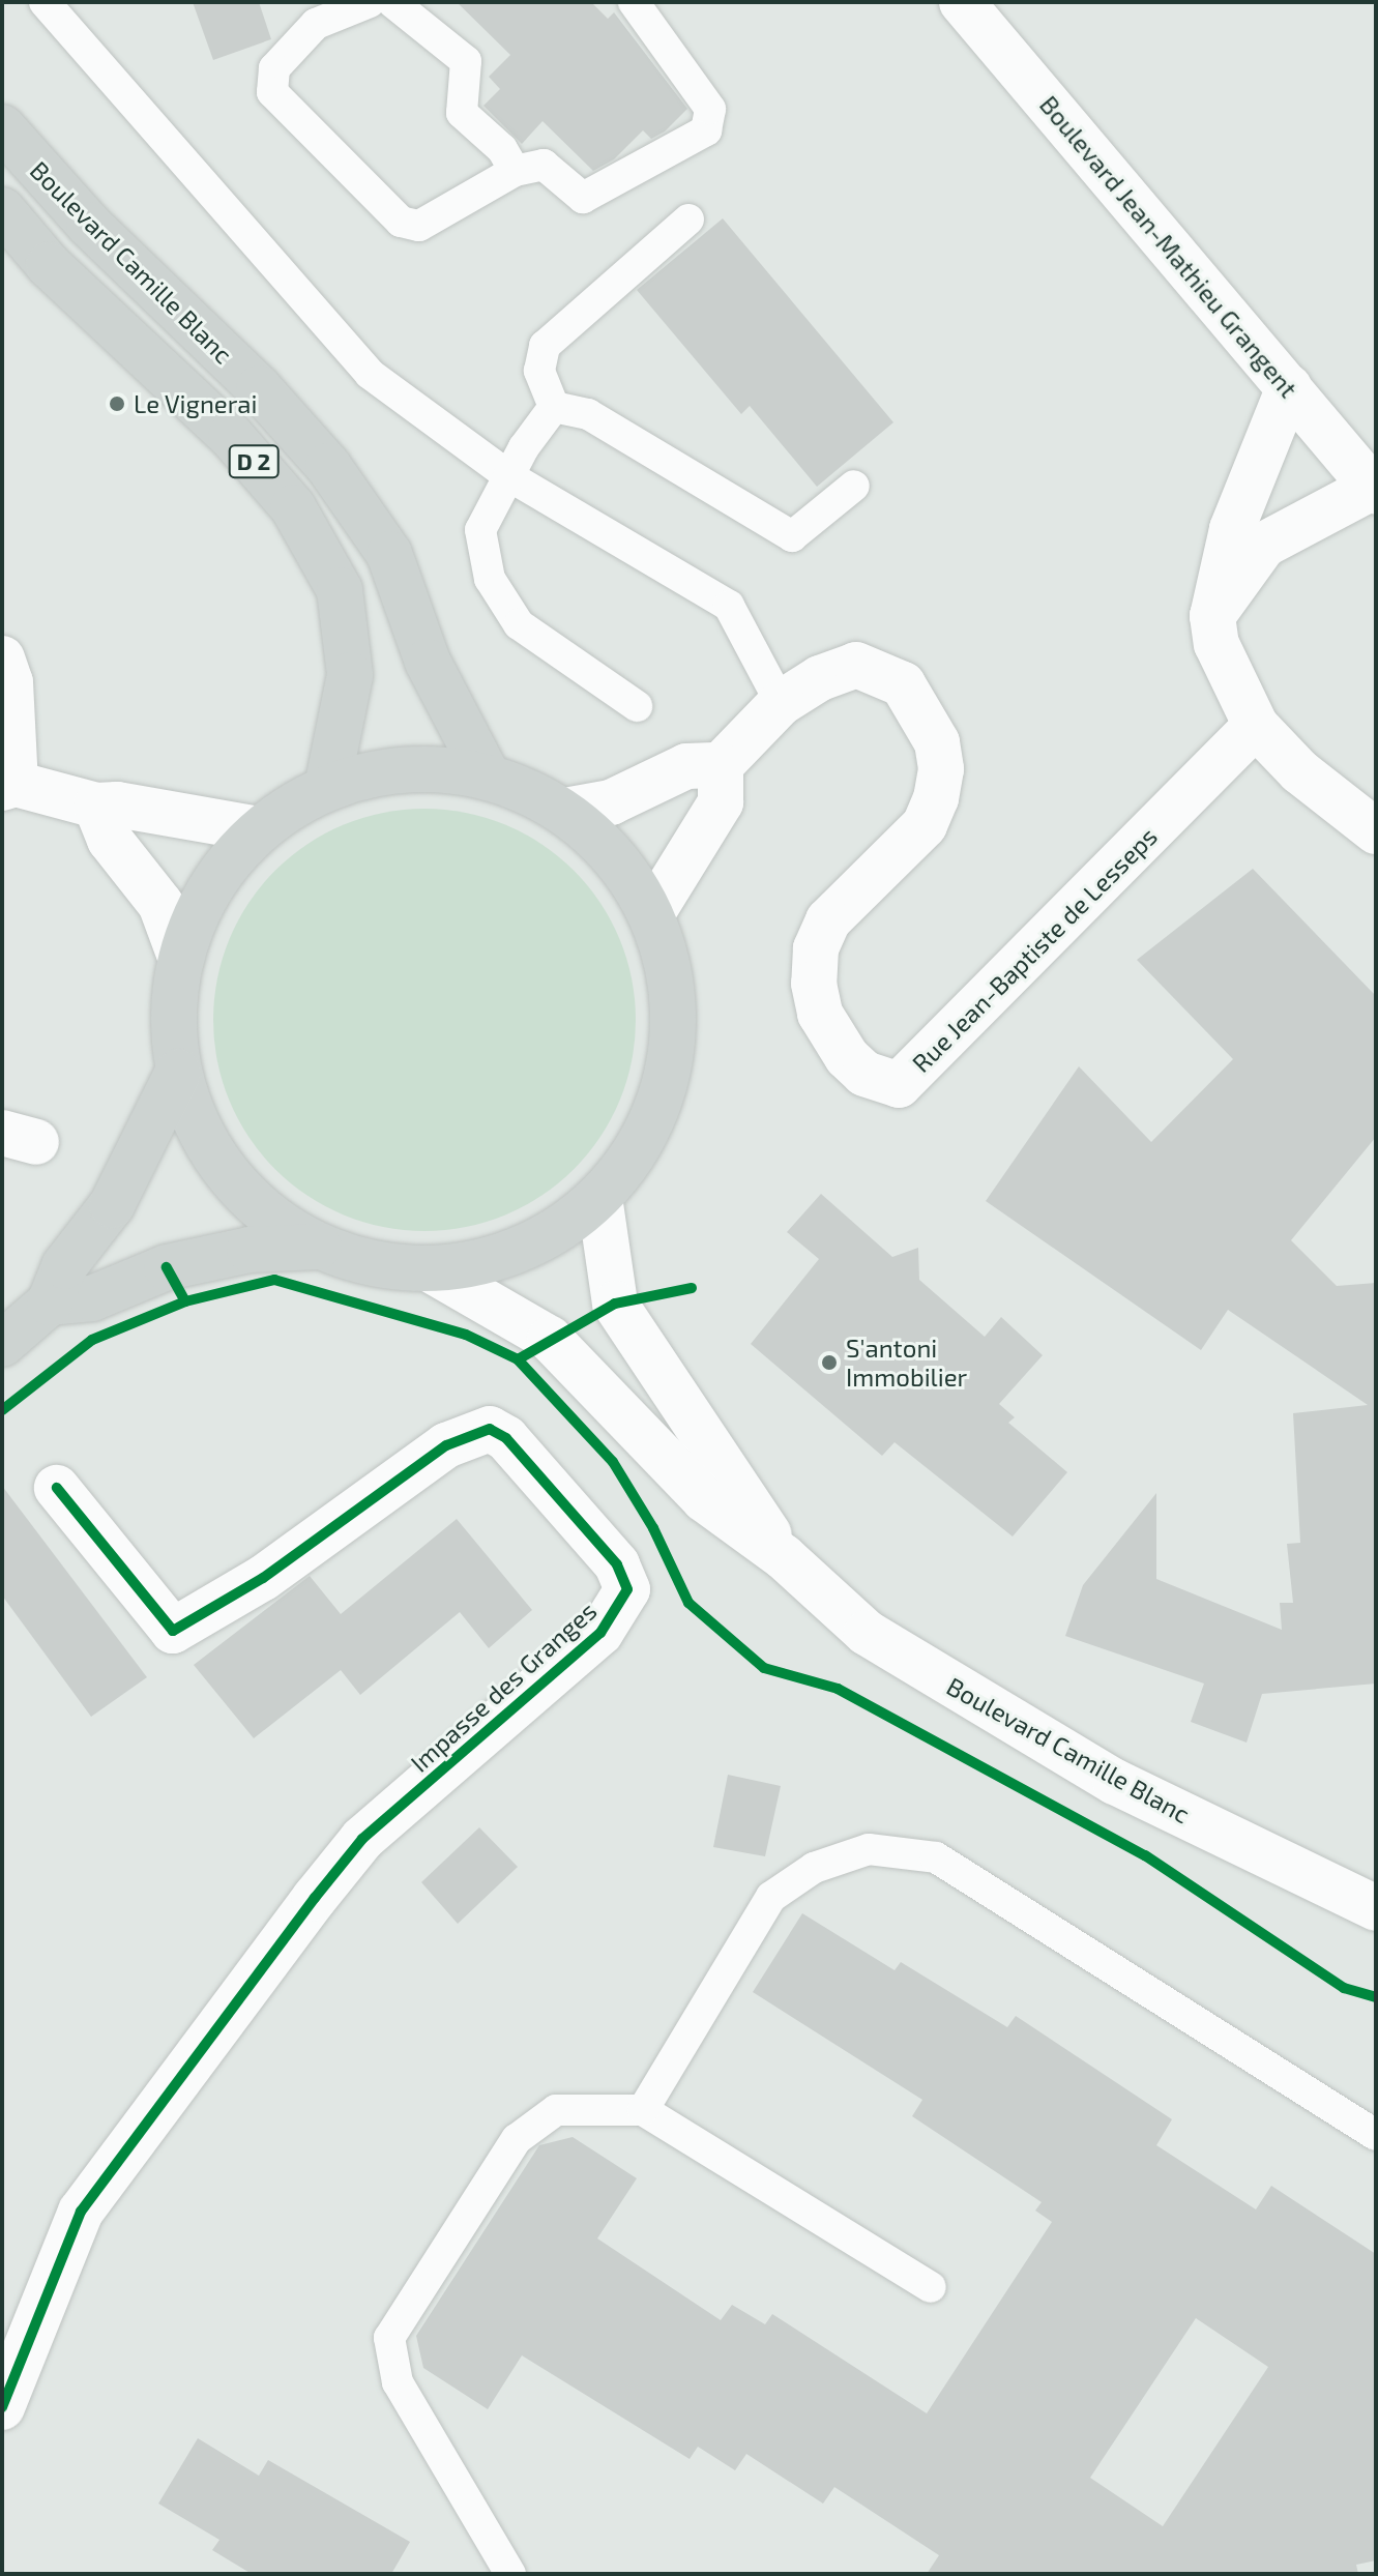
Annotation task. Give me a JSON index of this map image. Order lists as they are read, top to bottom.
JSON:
{
  "streets": {
    "main road": ["Boulevard Camille Blanc", "D 2"],
    "street": ["Boulevard Jean-Mathieu Grangent", "Rue Jean-Baptiste de Lesseps", "Impasse des Granges"]
  },
  "places": ["Le Vignerai", "S'antoni Immobilier"]
}
